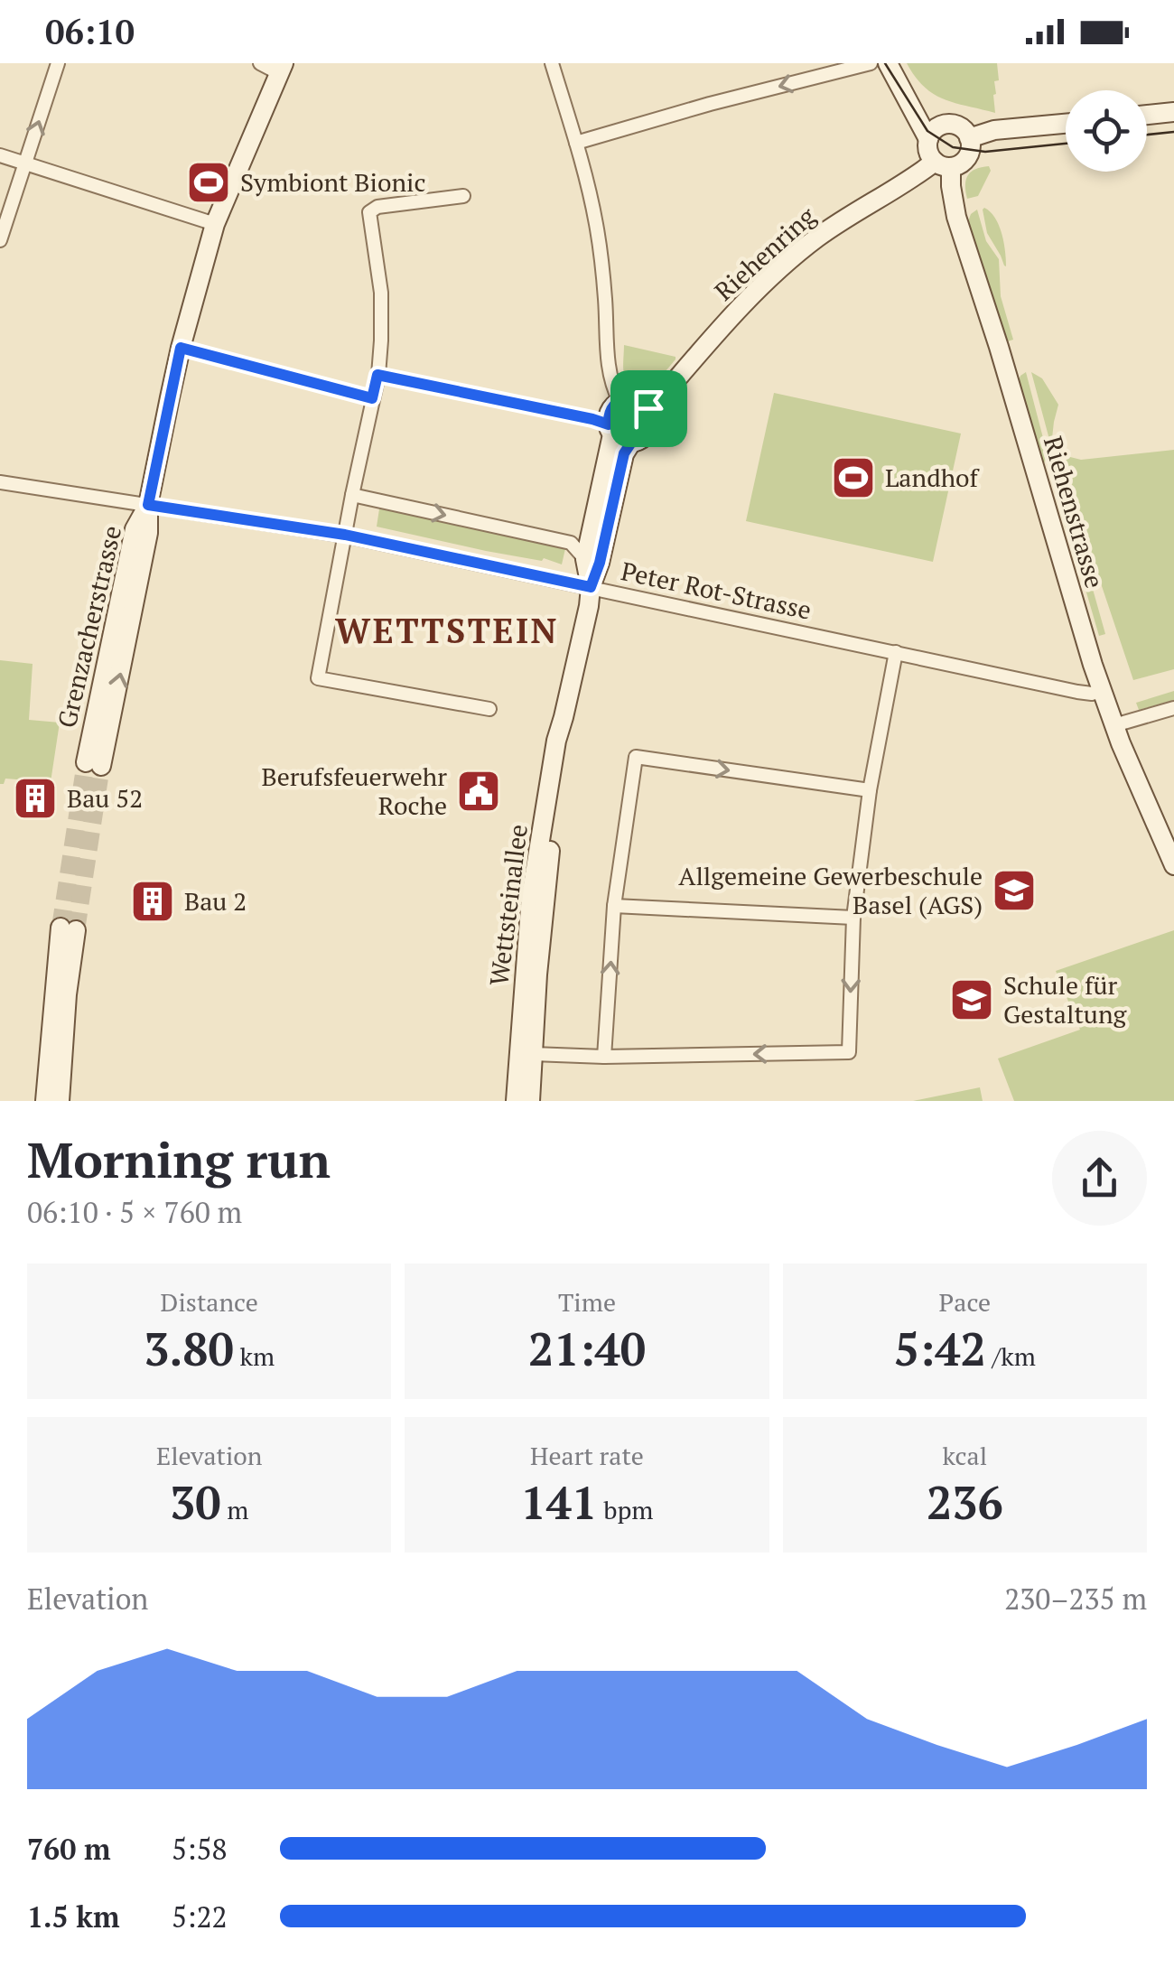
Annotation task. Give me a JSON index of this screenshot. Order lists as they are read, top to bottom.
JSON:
{
  "streets": {
    "main road": [
      "Riehenring",
      "Riehenstrasse",
      "Grenzacherstrasse",
      "Wettsteinallee"
    ],
    "street": ["Peter Rot-Strasse"]
  },
  "crossings": [
    ["Riehenring", "Riehenstrasse"],
    ["Riehenring", "Wettsteinallee"],
    ["Riehenstrasse", "Peter Rot-Strasse"],
    ["Peter Rot-Strasse", "Grenzacherstrasse"],
    ["Peter Rot-Strasse", "Wettsteinallee"]
  ],
  "districts": ["WETTSTEIN"],
  "places": {
    "sports": ["Symbiont Bionic", "Landhof"],
    "public building": ["Berufsfeuerwehr Roche"],
    "building": ["Bau 52", "Bau 2"],
    "school or university": ["Allgemeine Gewerbeschule Basel (AGS)", "Schule für Gestaltung"]
  },
  "page": {
    "status": "06:10",
    "heading": ["Morning run", "06:10 · 5 × 760 m"],
    "stats": [
      ["Distance", "3.80 km"],
      ["Time", "21:40"],
      ["Pace", "5:42 /km"],
      ["Elevation", "30 m"],
      ["Heart rate", "141 bpm"],
      ["kcal", "236"]
    ],
    "chart": ["Elevation", "230–235 m"],
    "list": [
      {
        "name": "760 m",
        "note": "5:58"
      },
      {
        "name": "1.5 km",
        "note": "5:22"
      }
    ]
  }
}
